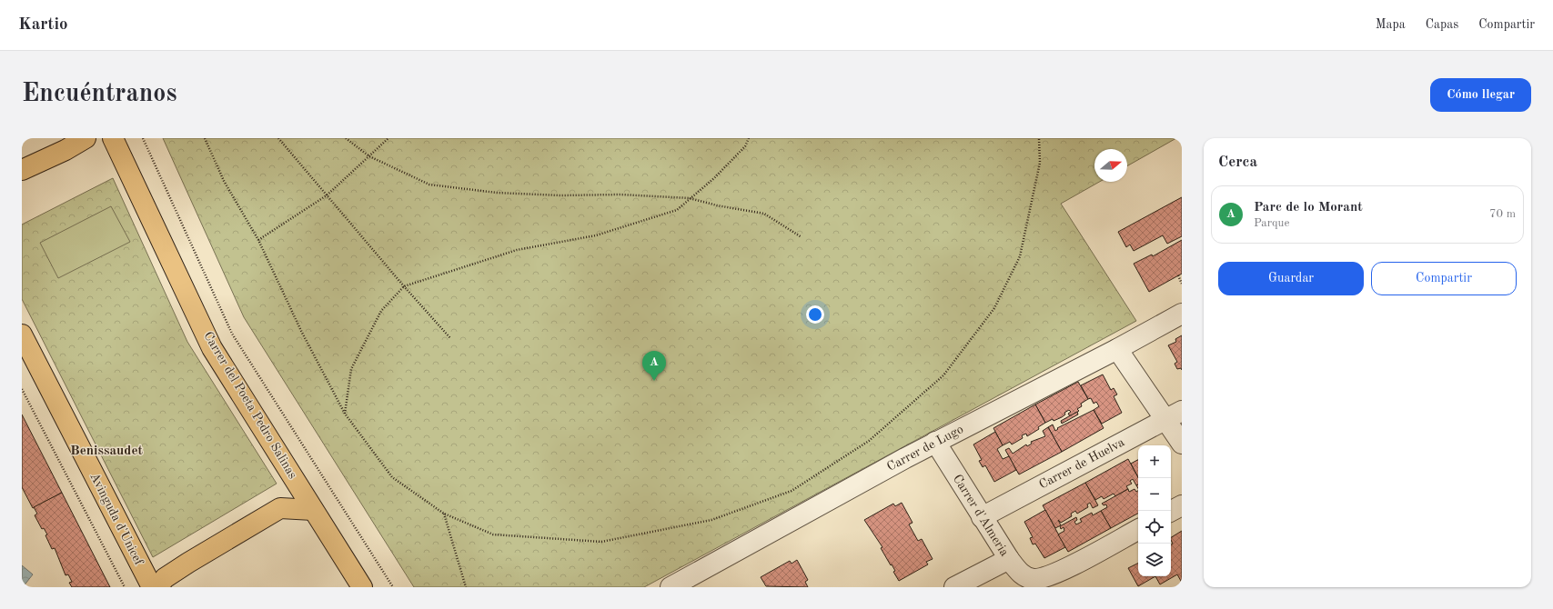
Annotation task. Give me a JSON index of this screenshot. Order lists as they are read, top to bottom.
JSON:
{
  "streets": {
    "main road": ["Carrer del Poeta Pedro Salinas", "Avinguda d'Unicef"],
    "street": ["Carrer de Lugo", "Carrer de Huelva", "Carrer d'Almeria"]
  },
  "crossings": [
    ["Carrer de Lugo", "Carrer d'Almeria"],
    ["Carrer de Huelva", "Carrer d'Almeria"]
  ],
  "districts": ["Benissaudet"],
  "north": "right",
  "page": {
    "header": "Kartio",
    "nav": ["Mapa", "Capas", "Compartir"],
    "buttons": [
      "Cómo llegar",
      ["Guardar", "Compartir"]
    ],
    "title": "Encuéntranos",
    "heading": "Cerca",
    "list": [
      {
        "mark": "A",
        "name": "Parc de lo Morant",
        "note": "Parque",
        "value": "70 m"
      }
    ],
    "pins": "A",
    "map_buttons": ["+", "−"]
  }
}
